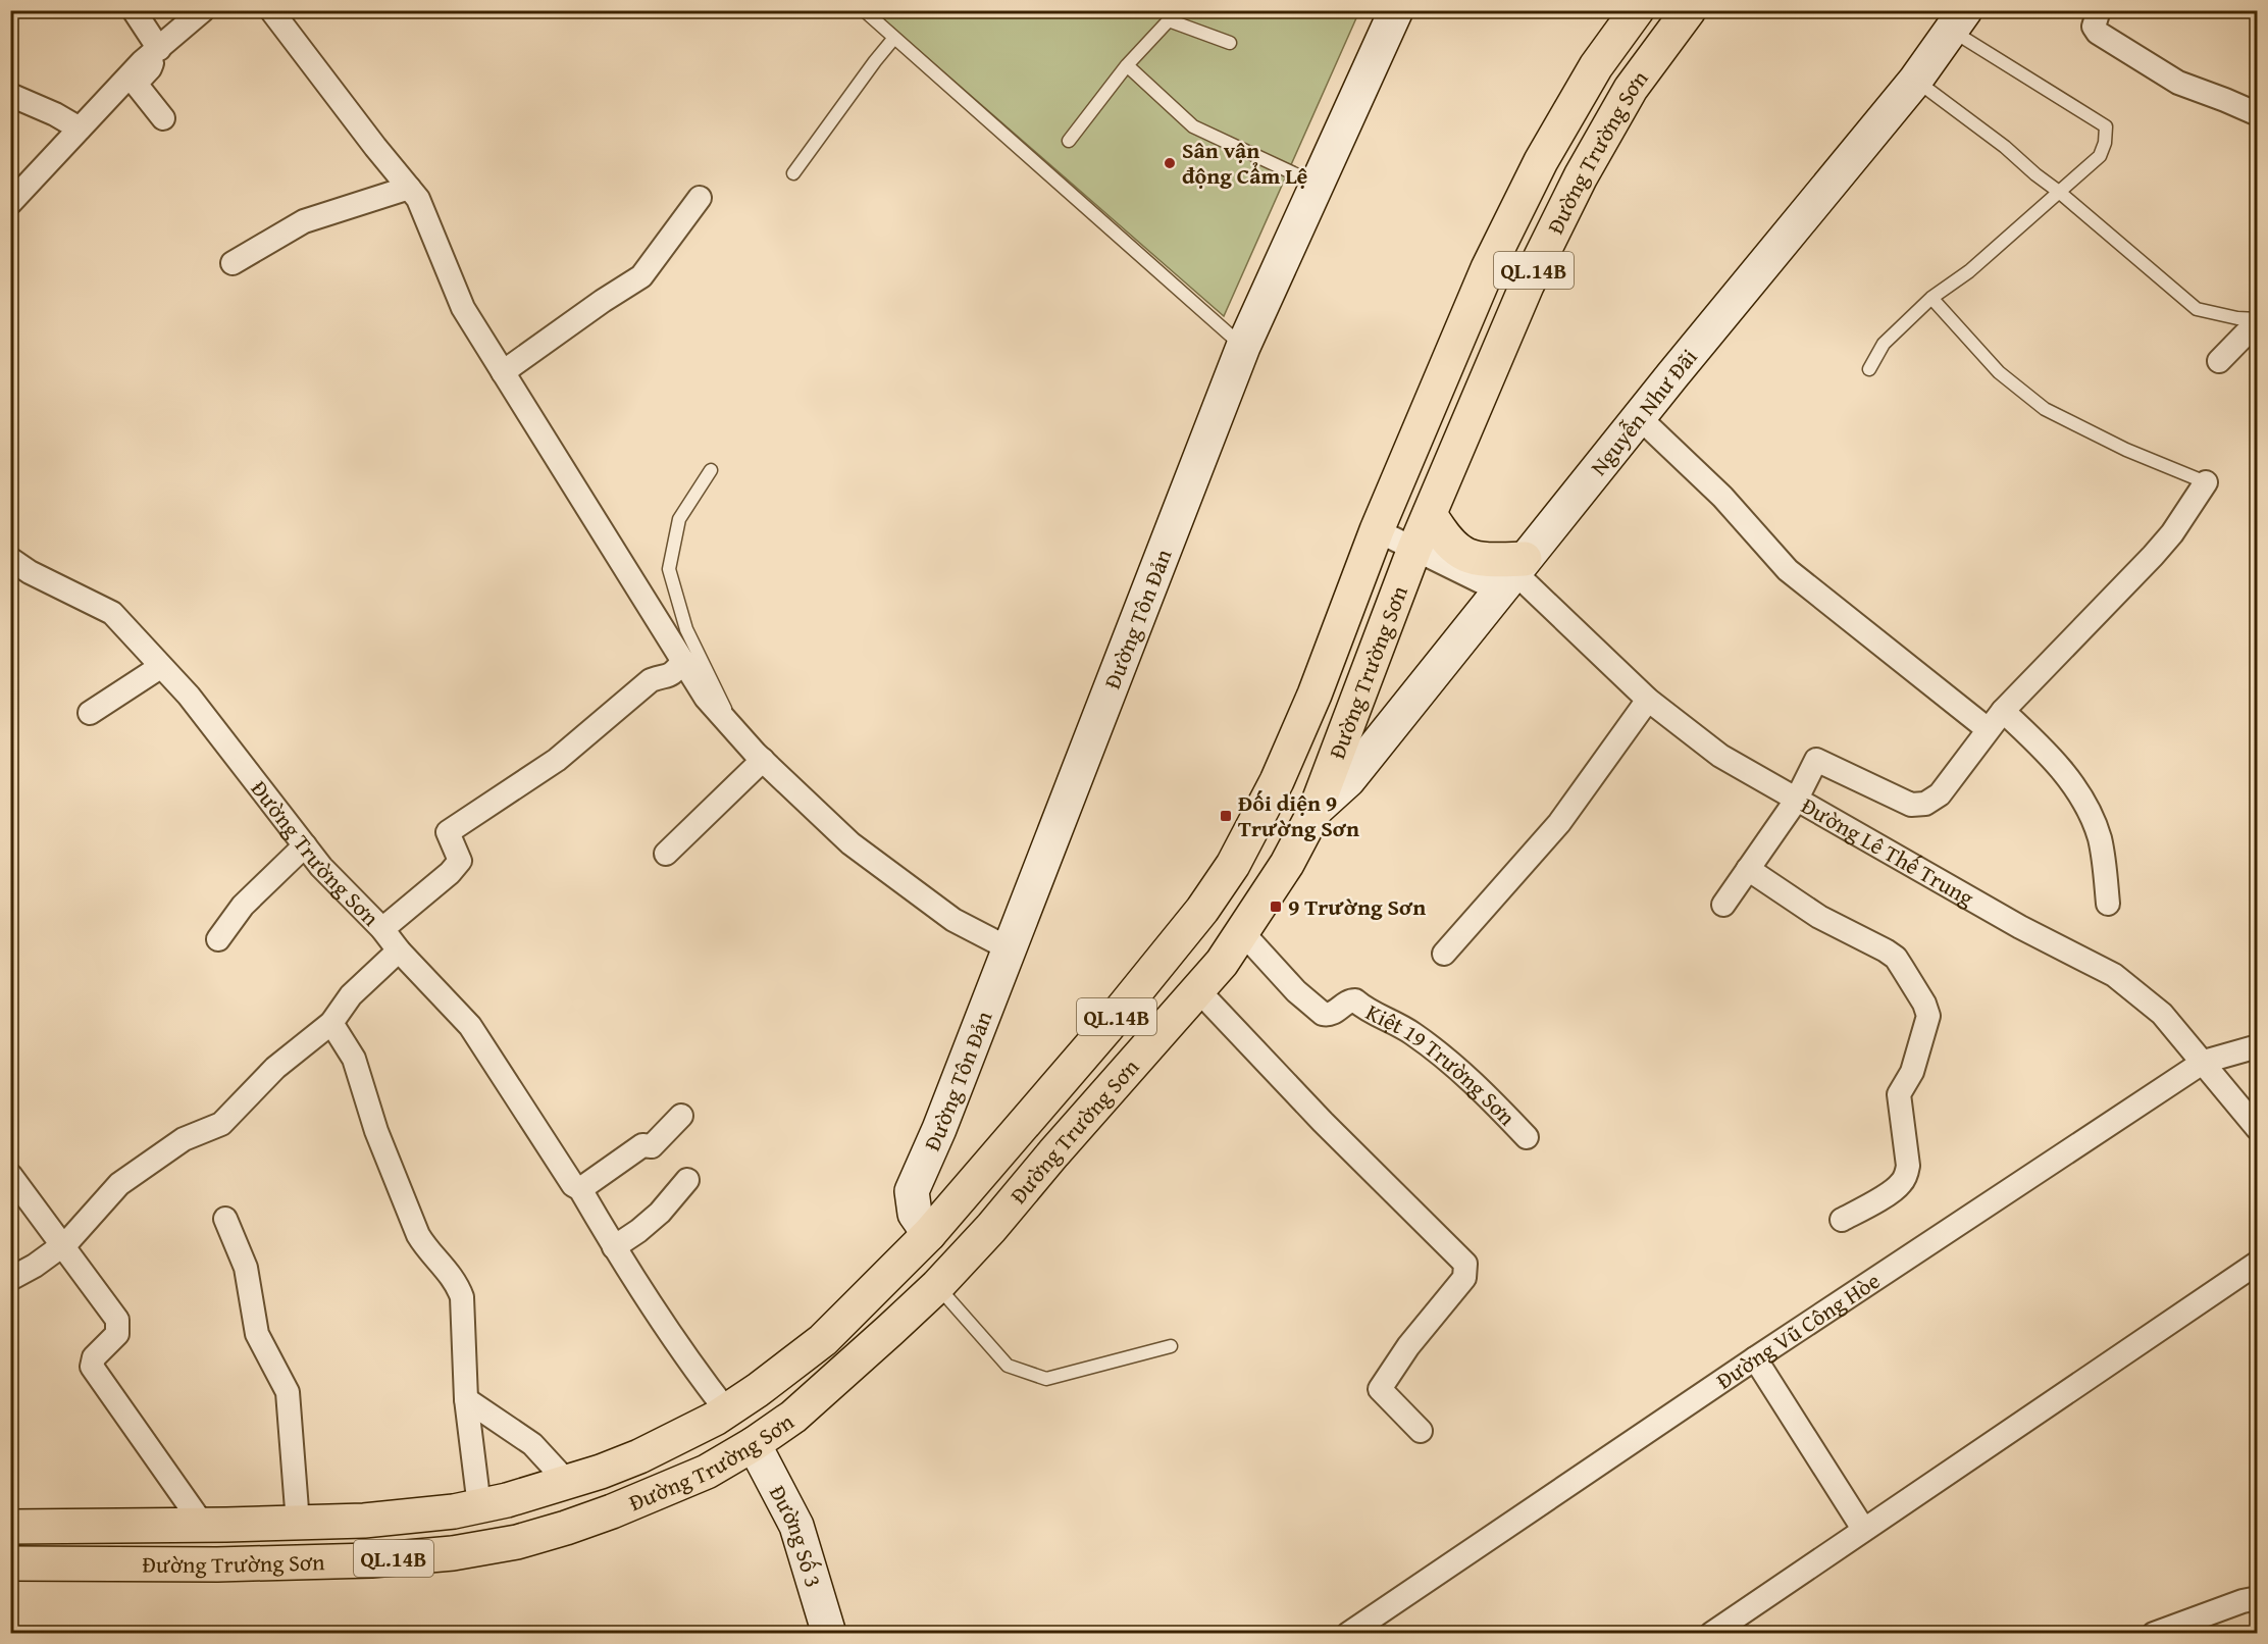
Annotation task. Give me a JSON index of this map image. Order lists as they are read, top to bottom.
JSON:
{
  "streets": {
    "main road": ["Đường Trường Sơn", "QL.14B"],
    "street": [
      "Nguyễn Như Đãi",
      "Đường Tôn Đản",
      "Đường Lê Thế Trung",
      "Kiệt 19 Trường Sơn",
      "Đường Vũ Công Hòe",
      "Đường Số 3"
    ]
  },
  "crossings": [
    ["Đường Trường Sơn", "Nguyễn Như Đãi"],
    ["Đường Trường Sơn", "Đường Tôn Đản"],
    ["Đường Trường Sơn", "Đường Lê Thế Trung"],
    ["Đường Trường Sơn", "Kiệt 19 Trường Sơn"],
    ["Đường Trường Sơn", "Đường Số 3"],
    ["Nguyễn Như Đãi", "Đường Lê Thế Trung"],
    ["Đường Lê Thế Trung", "Đường Vũ Công Hòe"]
  ],
  "places": {
    "other": ["Sân vận động Cẩm Lệ"],
    "transit": ["Đối diện 9 Trường Sơn", "9 Trường Sơn"]
  }
}
